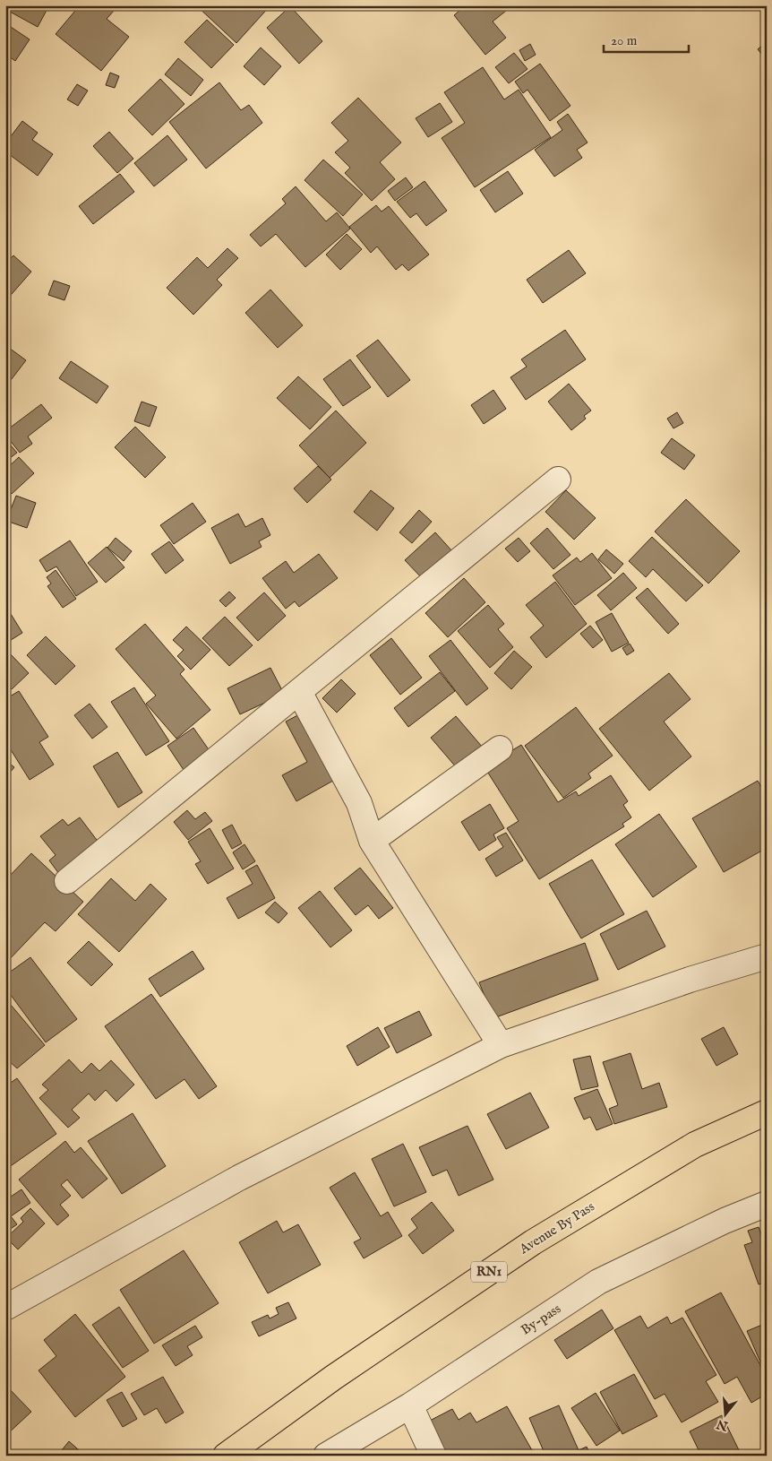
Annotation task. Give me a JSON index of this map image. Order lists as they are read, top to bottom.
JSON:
{
  "streets": {
    "highway": ["Avenue By Pass", "RN1"],
    "street": ["By-pass"]
  },
  "scale_bar": "20 m",
  "north": "bottom"
}
